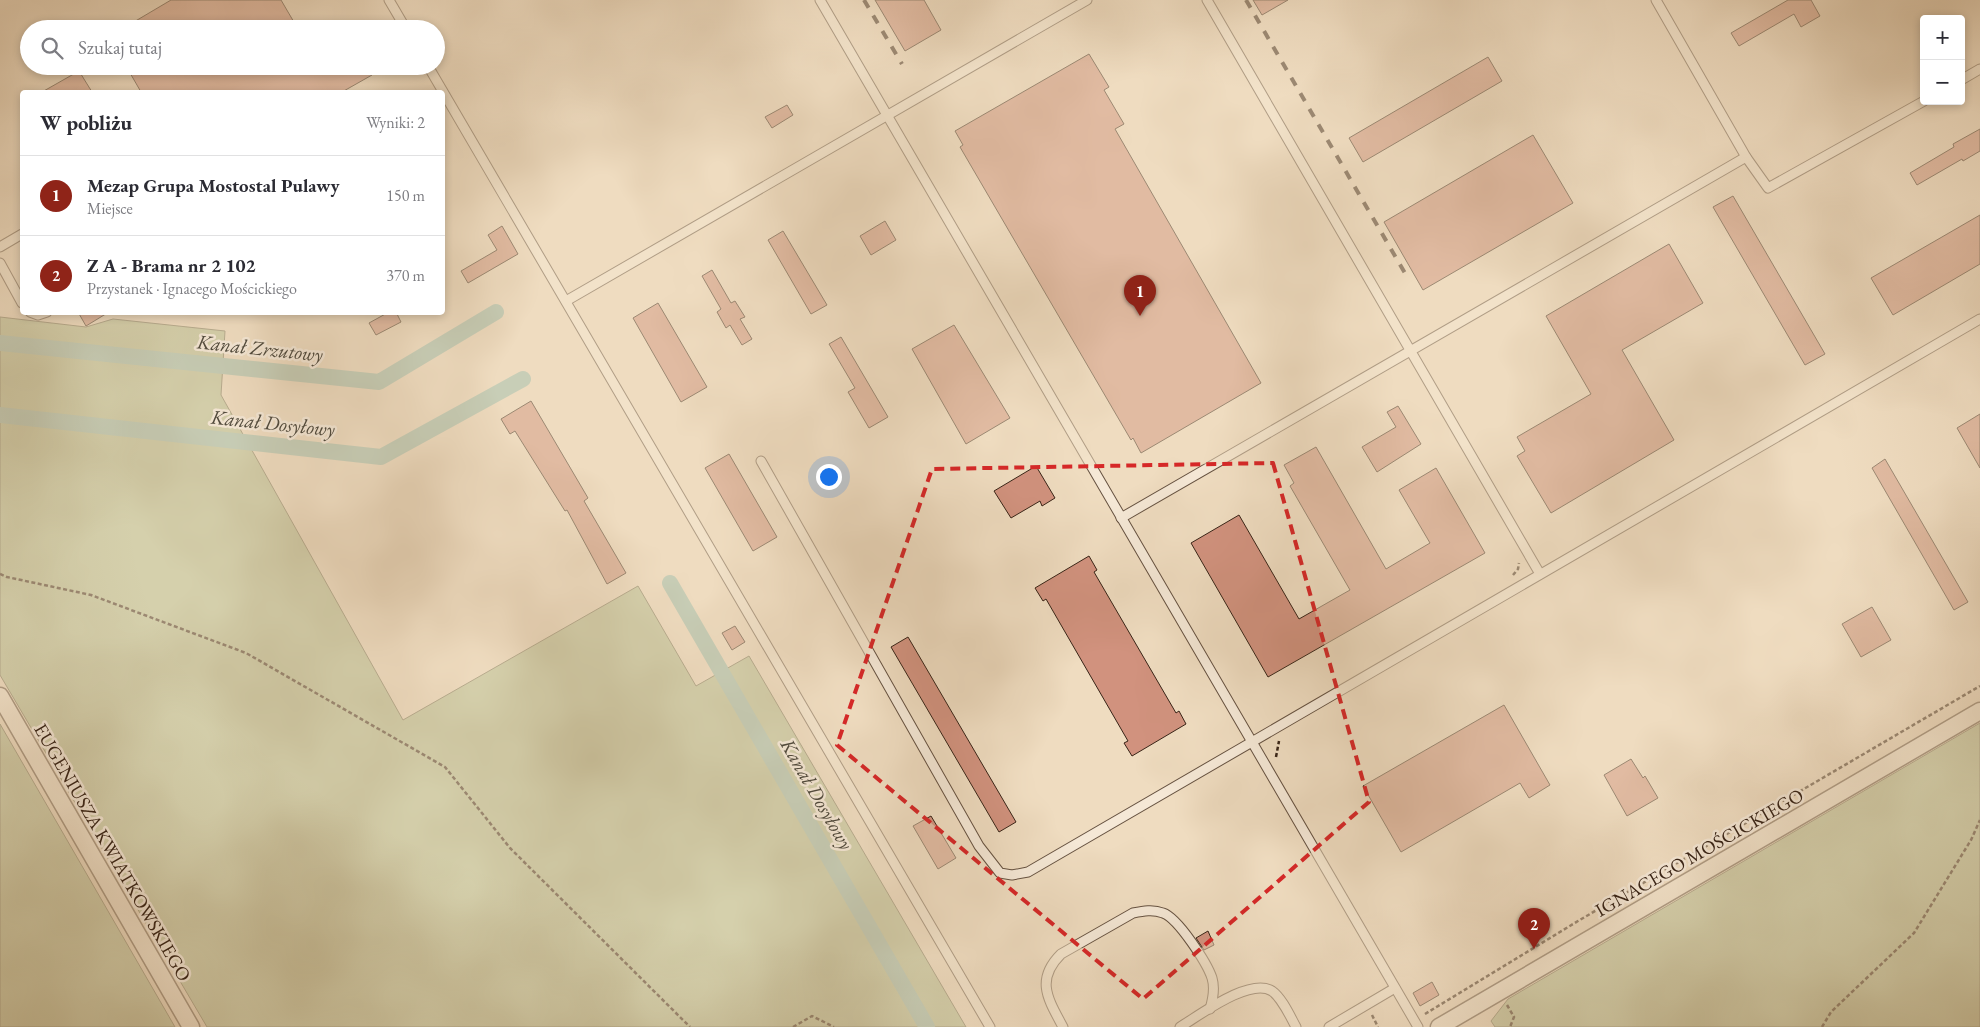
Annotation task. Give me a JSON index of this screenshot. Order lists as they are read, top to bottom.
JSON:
{
  "streets": {
    "street": ["EUGENIUSZA KWIATKOWSKIEGO", "IGNACEGO MOŚCICKIEGO"]
  },
  "water": ["Kanał Zrzutowy", "Kanał Dosyłowy"],
  "page": {
    "map_buttons": ["+", "−"],
    "search": "Szukaj tutaj",
    "heading": ["W pobliżu", "Wyniki: 2"],
    "list": [
      {
        "mark": "1",
        "name": "Mezap Grupa Mostostal Pulawy",
        "note": "Miejsce",
        "value": "150 m"
      },
      {
        "mark": "2",
        "name": "Z A - Brama nr 2 102",
        "note": "Przystanek · Ignacego Mościckiego",
        "value": "370 m"
      }
    ],
    "pins": ["1", "2"]
  }
}
